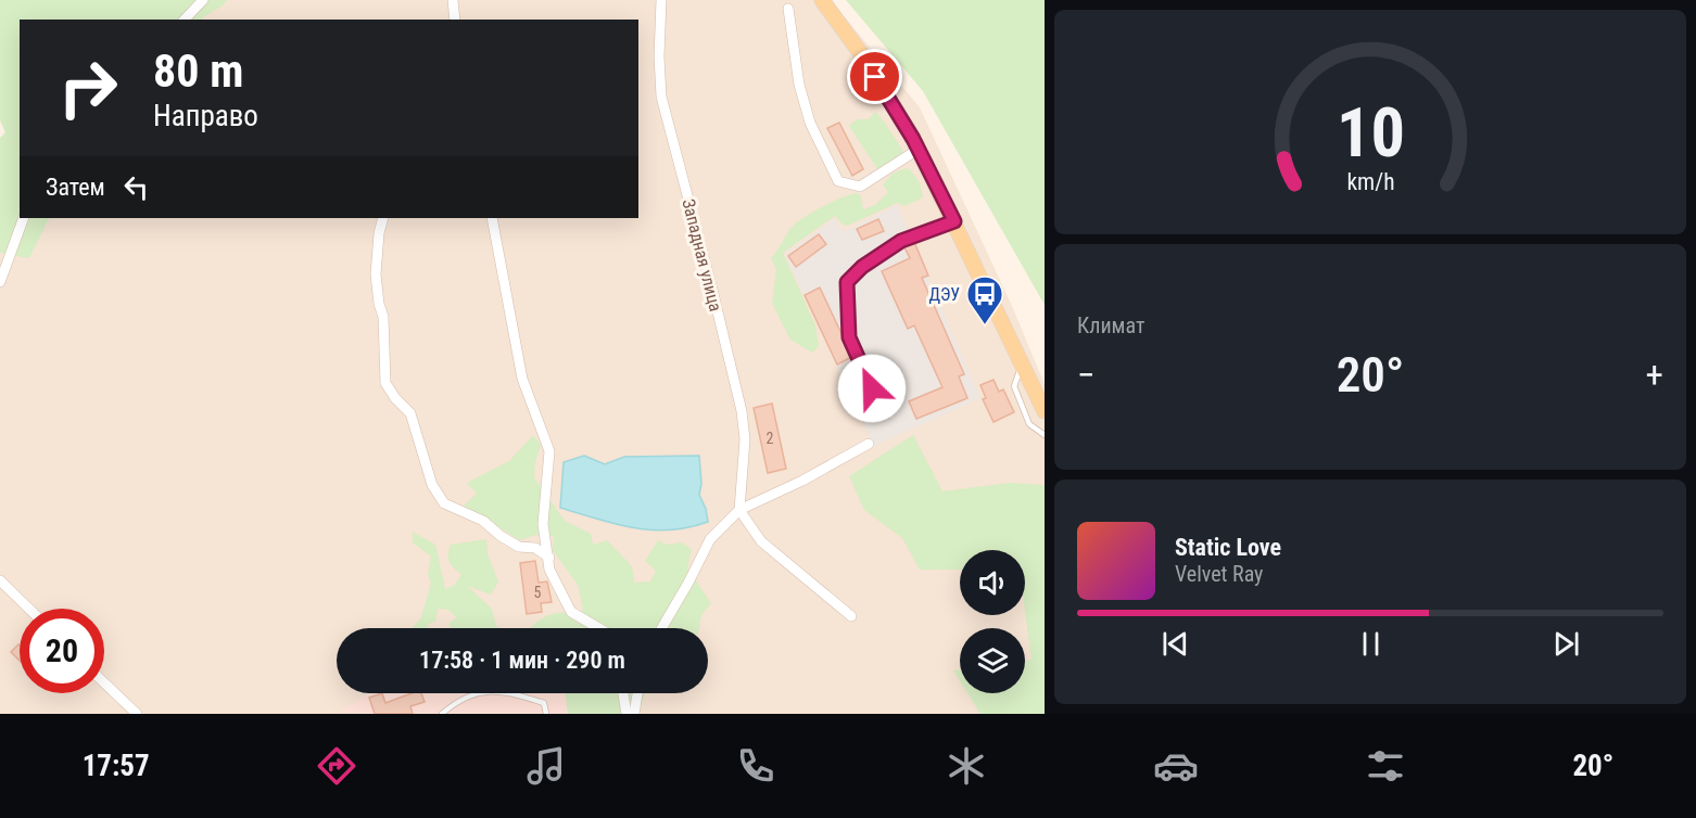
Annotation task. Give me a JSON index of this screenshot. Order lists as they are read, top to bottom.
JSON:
{
  "streets": {
    "street": ["Западная улица"]
  },
  "places": {
    "bus stop": ["ДЭУ"]
  },
  "house_numbers": ["2", "5"],
  "page": {
    "turn": ["80 m", "Направо"],
    "then": "Затем",
    "tile": "Климат",
    "heat": ["−", "20°", "+"],
    "song": ["Static Love", "Velvet Ray"],
    "limit": "20",
    "trip": "17:58 · 1 мин · 290 m",
    "tabs": ["17:57", "20°"],
    "gauge": ["10", "km/h"]
  }
}
